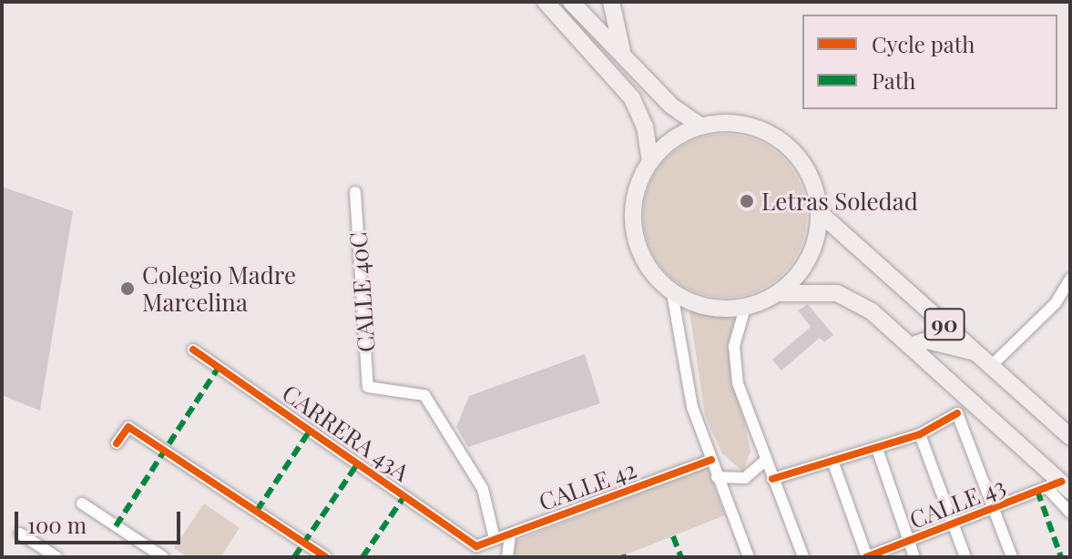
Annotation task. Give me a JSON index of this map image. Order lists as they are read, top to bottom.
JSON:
{
  "streets": {
    "highway": ["90"],
    "street": [
      "CALLE 40C",
      "CARRERA 43A",
      "CALLE 42",
      "CALLE 43"
    ]
  },
  "crossings": [
    ["CALLE 40C", "CALLE 42"],
    ["90", "CALLE 43"],
    ["CARRERA 43A", "CALLE 42"]
  ],
  "places": ["Letras Soledad", "Colegio Madre Marcelina"],
  "legend": ["Cycle path", "Path"],
  "scale_bar": "100 m"
}
